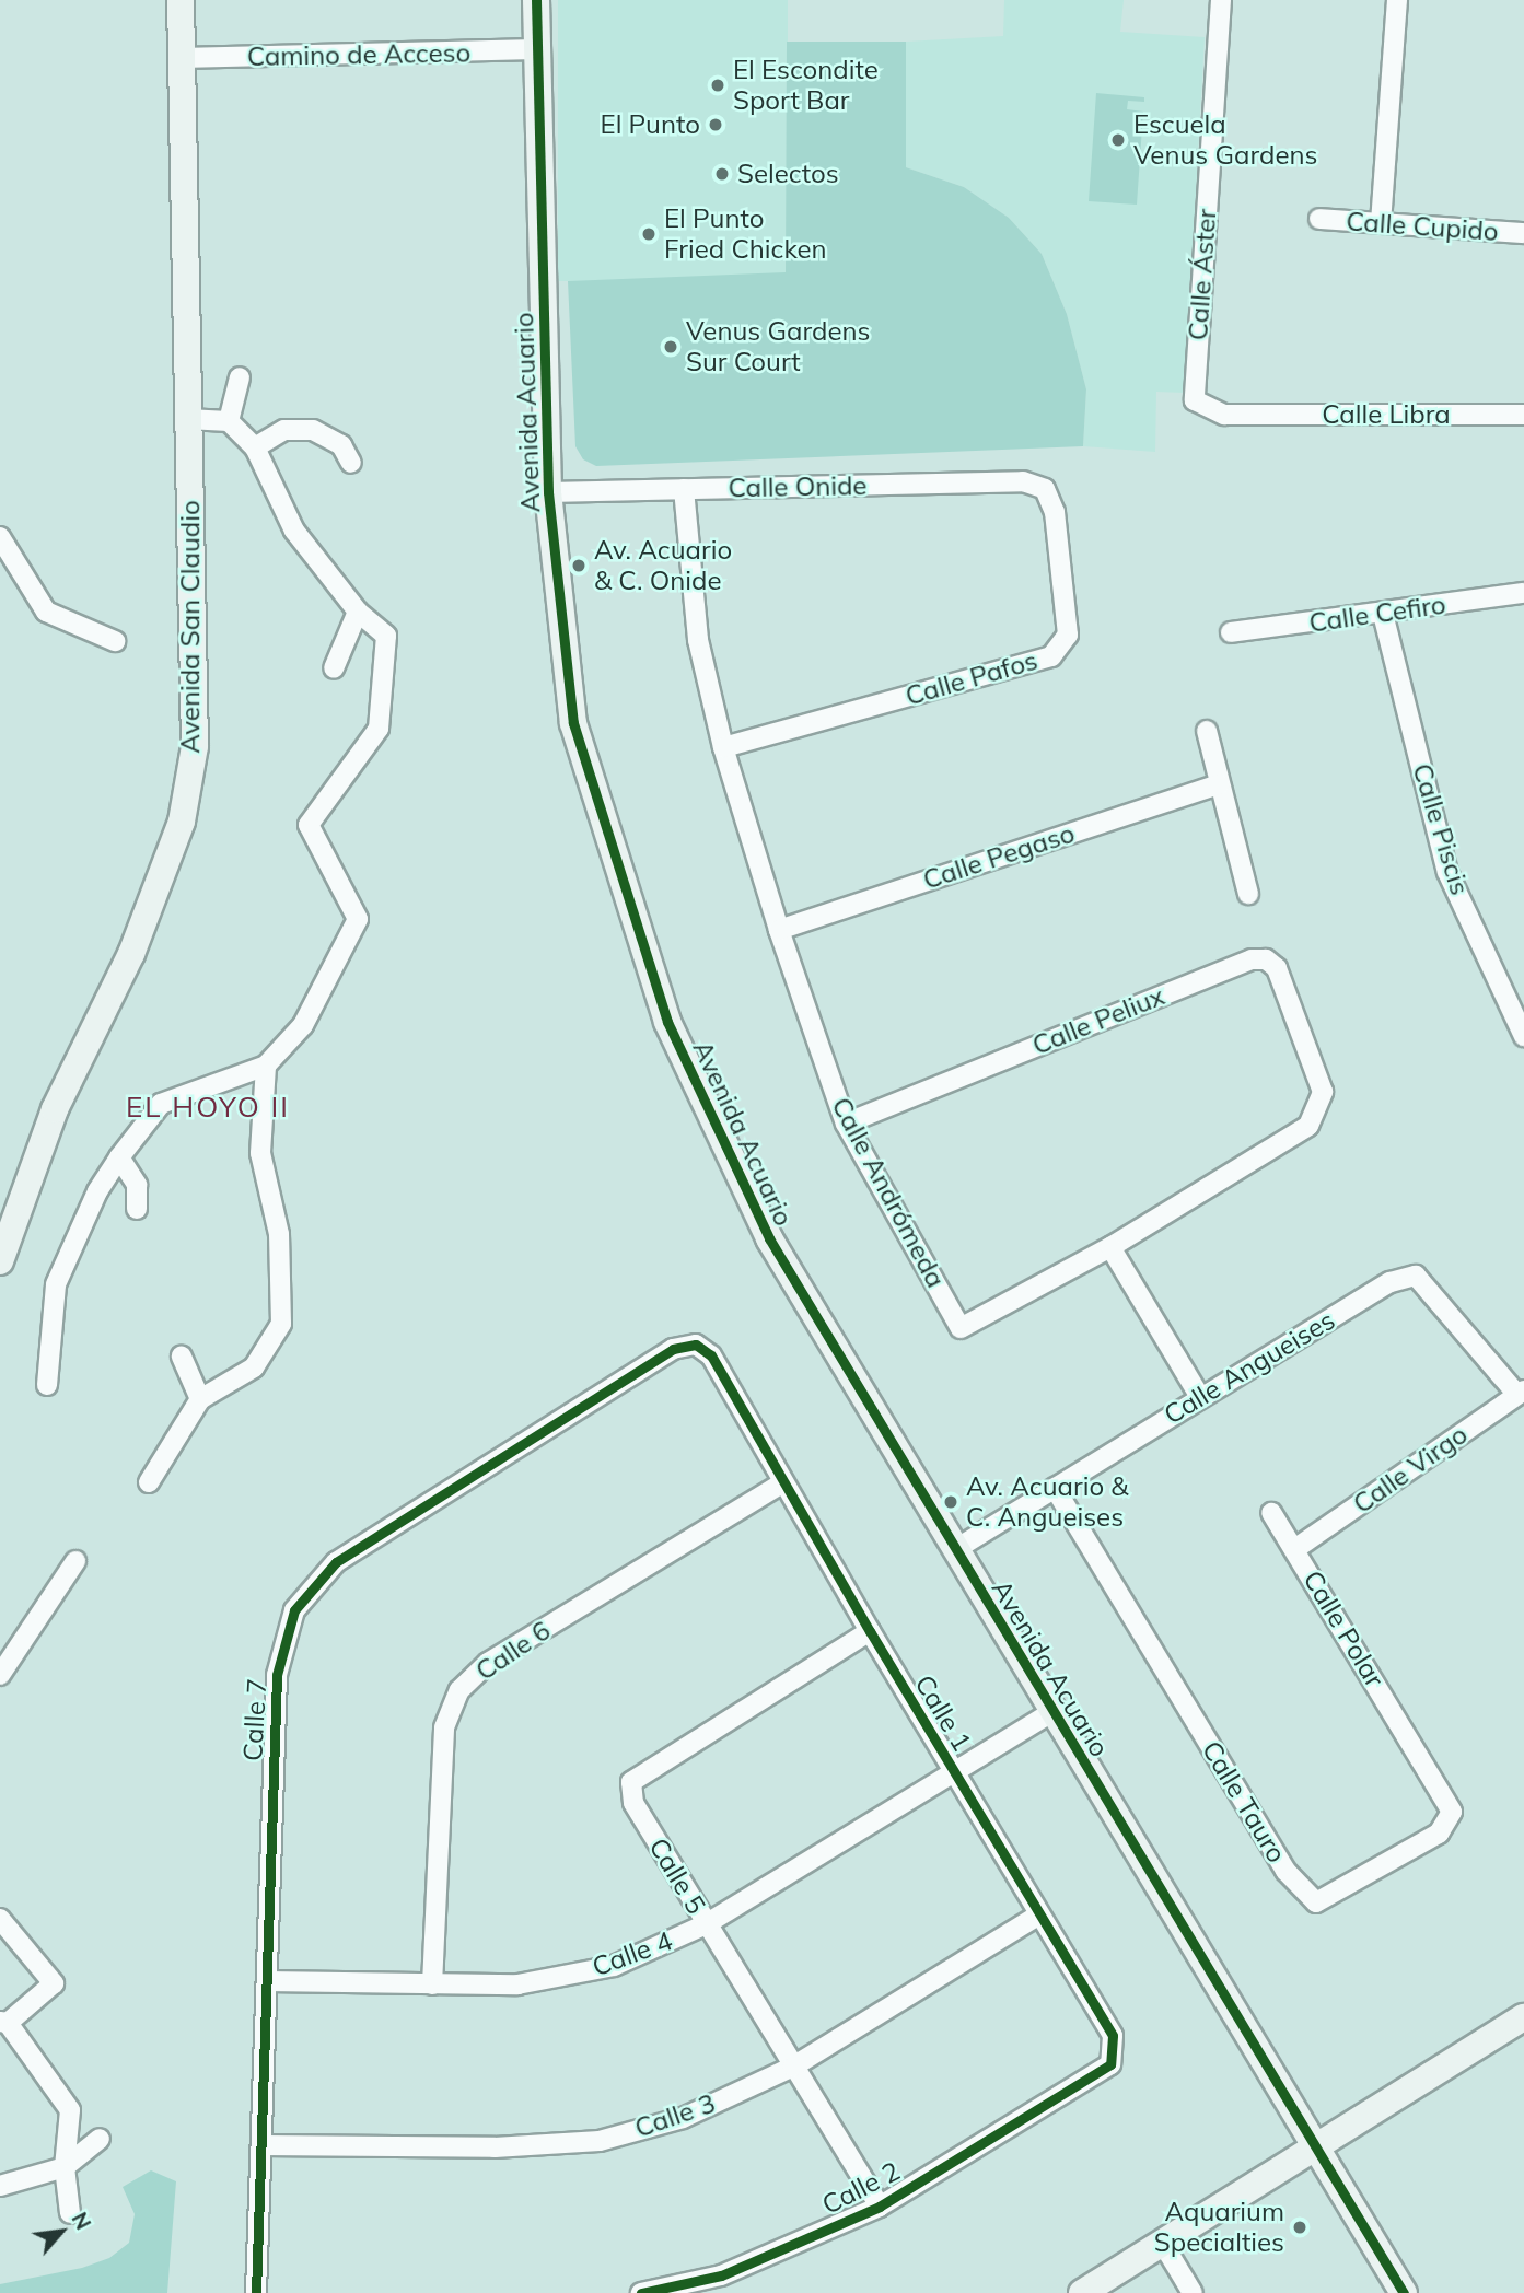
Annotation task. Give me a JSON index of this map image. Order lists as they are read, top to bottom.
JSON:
{
  "streets": {
    "street": [
      "Camino de Acceso",
      "Calle Cupido",
      "Calle Áster",
      "Avenida Acuario",
      "Calle Libra",
      "Calle Onide",
      "Calle Cefiro",
      "Avenida San Claudio",
      "Calle Pafos",
      "Calle Piscis",
      "Calle Pegaso",
      "Calle Peliux",
      "Calle Andrómeda",
      "Calle Angueises",
      "Calle Virgo",
      "Calle Polar",
      "Calle 6",
      "Calle 1",
      "Calle 7",
      "Calle Tauro",
      "Calle 5",
      "Calle 4",
      "Calle 3",
      "Calle 2"
    ]
  },
  "crossings": [
    ["Camino de Acceso", "Avenida Acuario"],
    ["Camino de Acceso", "Avenida San Claudio"],
    ["Calle Áster", "Calle Libra"],
    ["Avenida Acuario", "Calle Onide"],
    ["Avenida Acuario", "Calle Angueises"],
    ["Avenida Acuario", "Calle 4"],
    ["Calle Onide", "Calle Pafos"],
    ["Calle Onide", "Calle Andrómeda"],
    ["Calle Cefiro", "Calle Piscis"],
    ["Calle Pafos", "Calle Andrómeda"],
    ["Calle Pegaso", "Calle Andrómeda"],
    ["Calle Peliux", "Calle Andrómeda"],
    ["Calle Angueises", "Calle Virgo"],
    ["Calle Angueises", "Calle Tauro"],
    ["Calle Virgo", "Calle Polar"],
    ["Calle Polar", "Calle Tauro"],
    ["Calle 6", "Calle 1"],
    ["Calle 6", "Calle 4"],
    ["Calle 1", "Calle 7"],
    ["Calle 1", "Calle 5"],
    ["Calle 1", "Calle 4"],
    ["Calle 1", "Calle 3"],
    ["Calle 1", "Calle 2"],
    ["Calle 7", "Calle 4"],
    ["Calle 7", "Calle 3"],
    ["Calle 5", "Calle 4"],
    ["Calle 5", "Calle 3"],
    ["Calle 5", "Calle 2"]
  ],
  "districts": ["EL HOYO II"],
  "places": [
    "El Escondite Sport Bar",
    "El Punto",
    "Escuela Venus Gardens",
    "Selectos",
    "El Punto Fried Chicken",
    "Venus Gardens Sur Court",
    "Av. Acuario & C. Onide",
    "Av. Acuario & C. Angueises",
    "Aquarium Specialties"
  ],
  "north": "top right"
}
